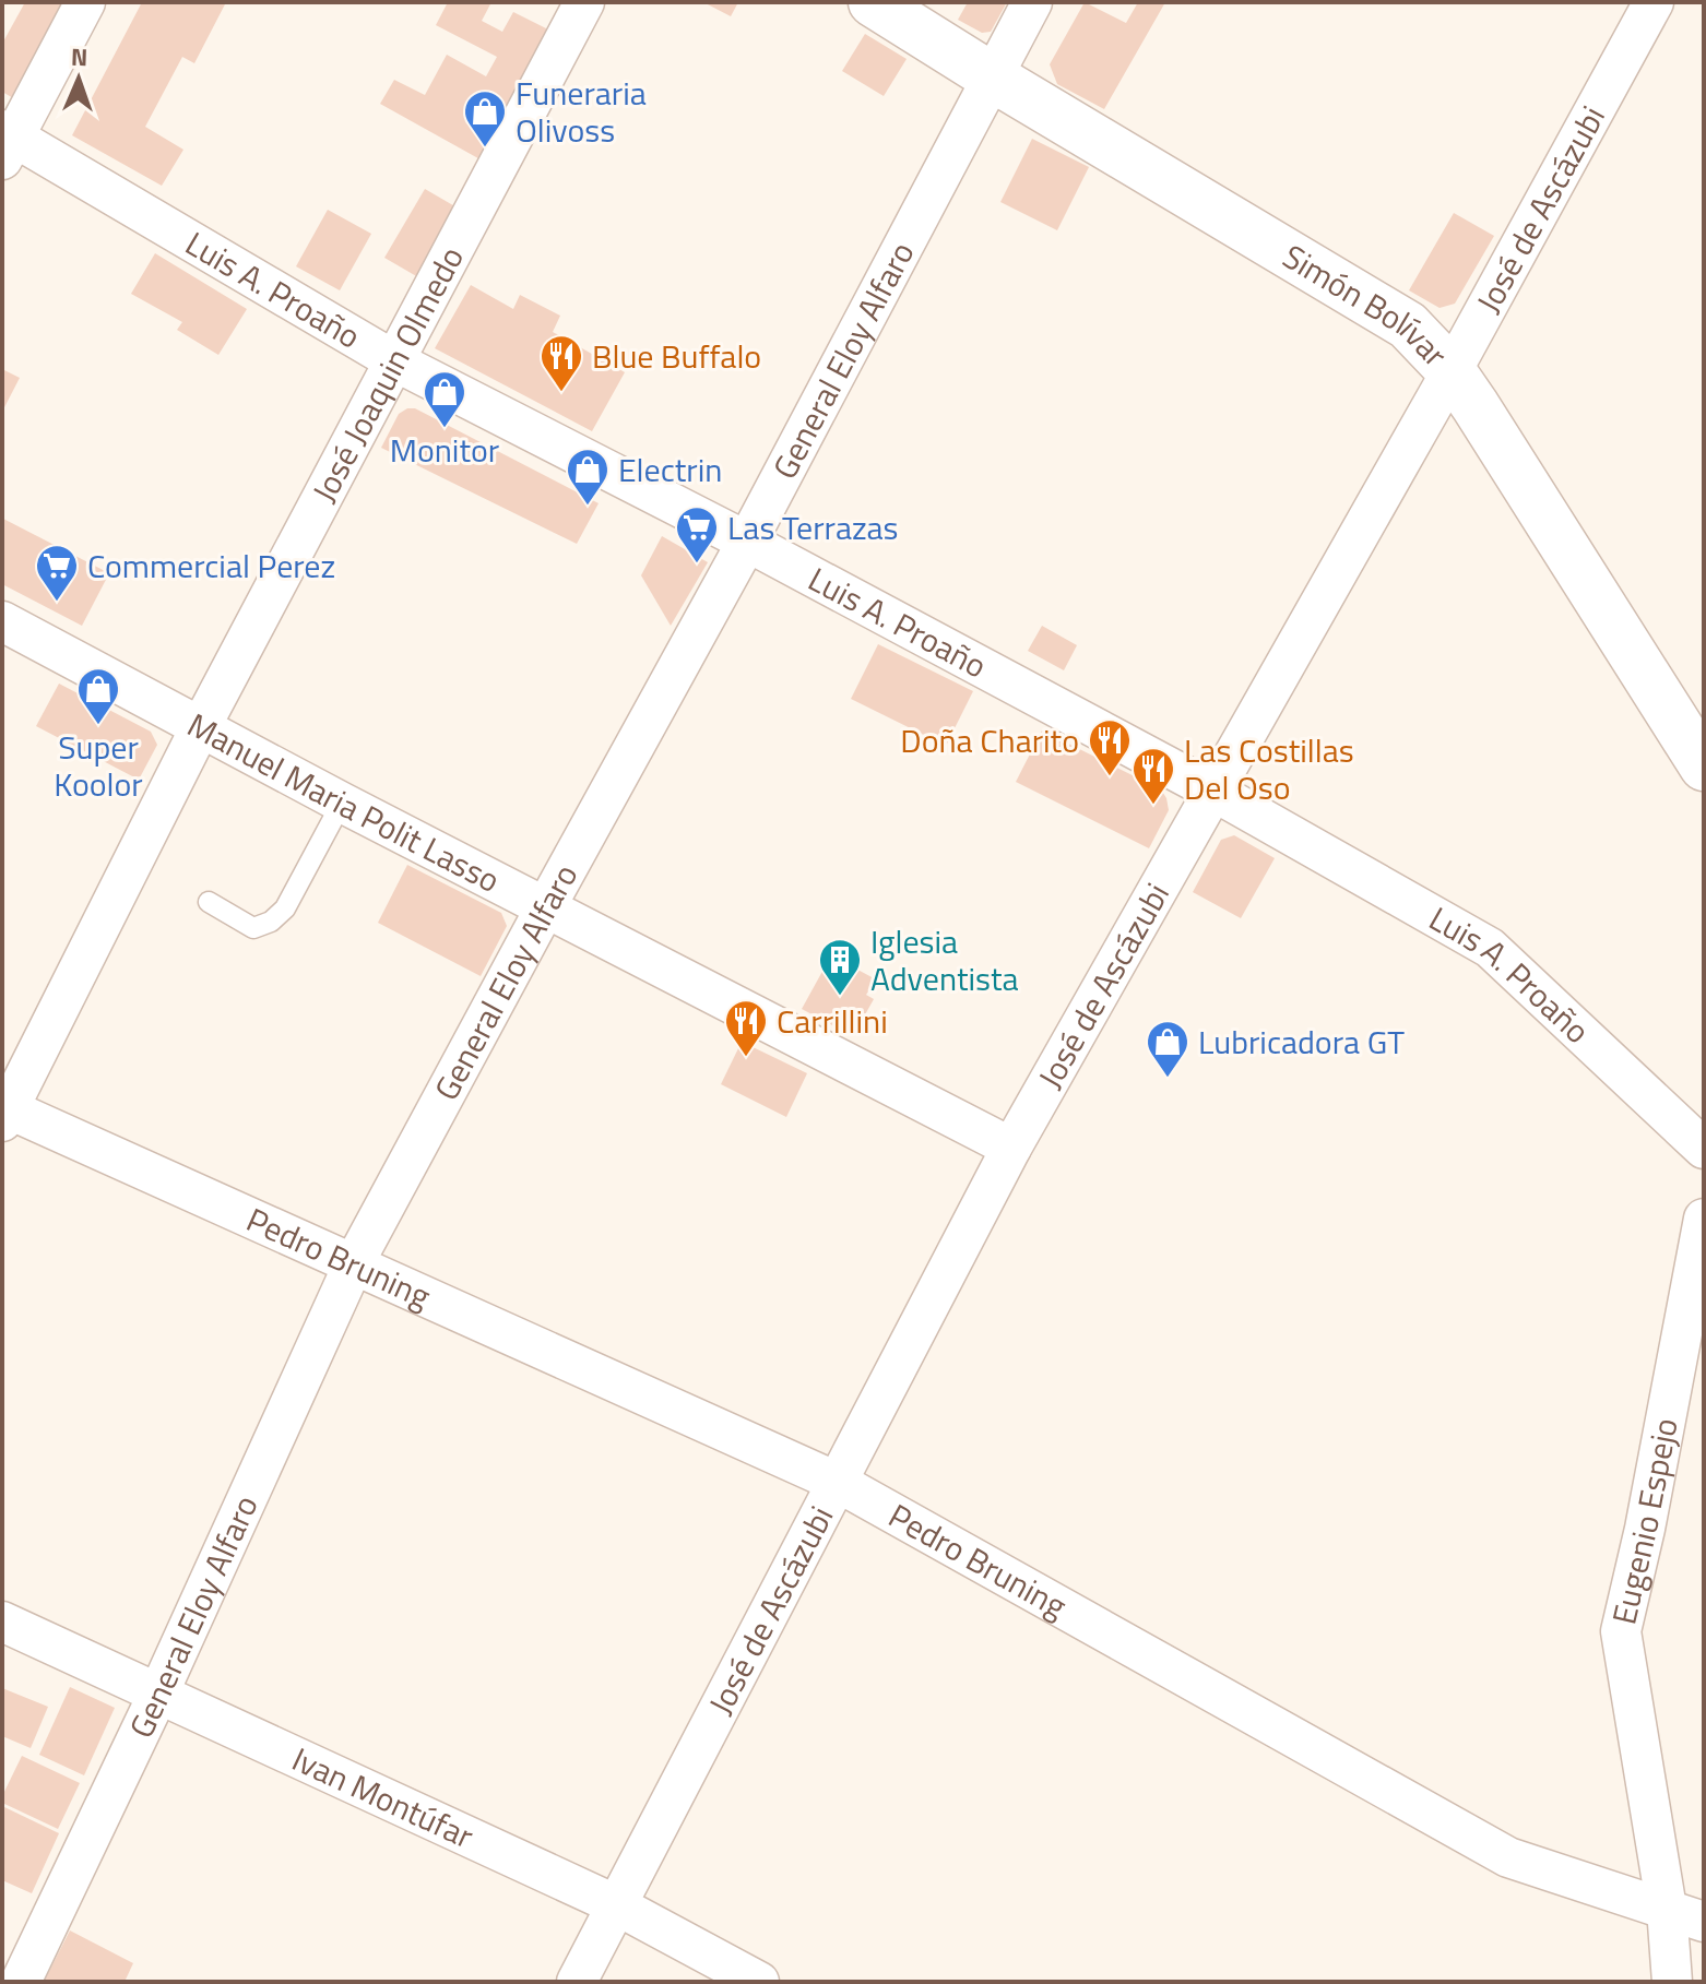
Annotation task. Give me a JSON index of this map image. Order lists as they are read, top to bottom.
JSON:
{
  "streets": {
    "street": [
      "José de Ascázubi",
      "Luis A. Proaño",
      "Simón Bolívar",
      "General Eloy Alfaro",
      "José Joaquin Olmedo",
      "Manuel Maria Polit Lasso",
      "Pedro Bruning",
      "Eugenio Espejo",
      "Ivan Montúfar"
    ]
  },
  "crossings": [
    ["José de Ascázubi", "Luis A. Proaño"],
    ["José de Ascázubi", "Simón Bolívar"],
    ["José de Ascázubi", "Manuel Maria Polit Lasso"],
    ["José de Ascázubi", "Pedro Bruning"],
    ["José de Ascázubi", "Ivan Montúfar"],
    ["Luis A. Proaño", "General Eloy Alfaro"],
    ["Luis A. Proaño", "José Joaquin Olmedo"],
    ["Simón Bolívar", "General Eloy Alfaro"],
    ["General Eloy Alfaro", "Manuel Maria Polit Lasso"],
    ["General Eloy Alfaro", "Pedro Bruning"],
    ["General Eloy Alfaro", "Ivan Montúfar"],
    ["José Joaquin Olmedo", "Manuel Maria Polit Lasso"],
    ["José Joaquin Olmedo", "Pedro Bruning"],
    ["Pedro Bruning", "Eugenio Espejo"]
  ],
  "places": {
    "shop": [
      "Funeraria Olivoss",
      "Monitor",
      "Electrin",
      "Super Koolor",
      "Lubricadora GT"
    ],
    "restaurant": [
      "Blue Buffalo",
      "Doña Charito",
      "Las Costillas Del Oso",
      "Carrillini"
    ],
    "supermarket": ["Las Terrazas", "Commercial Perez"],
    "building": ["Iglesia Adventista"]
  },
  "north": "top"
}
